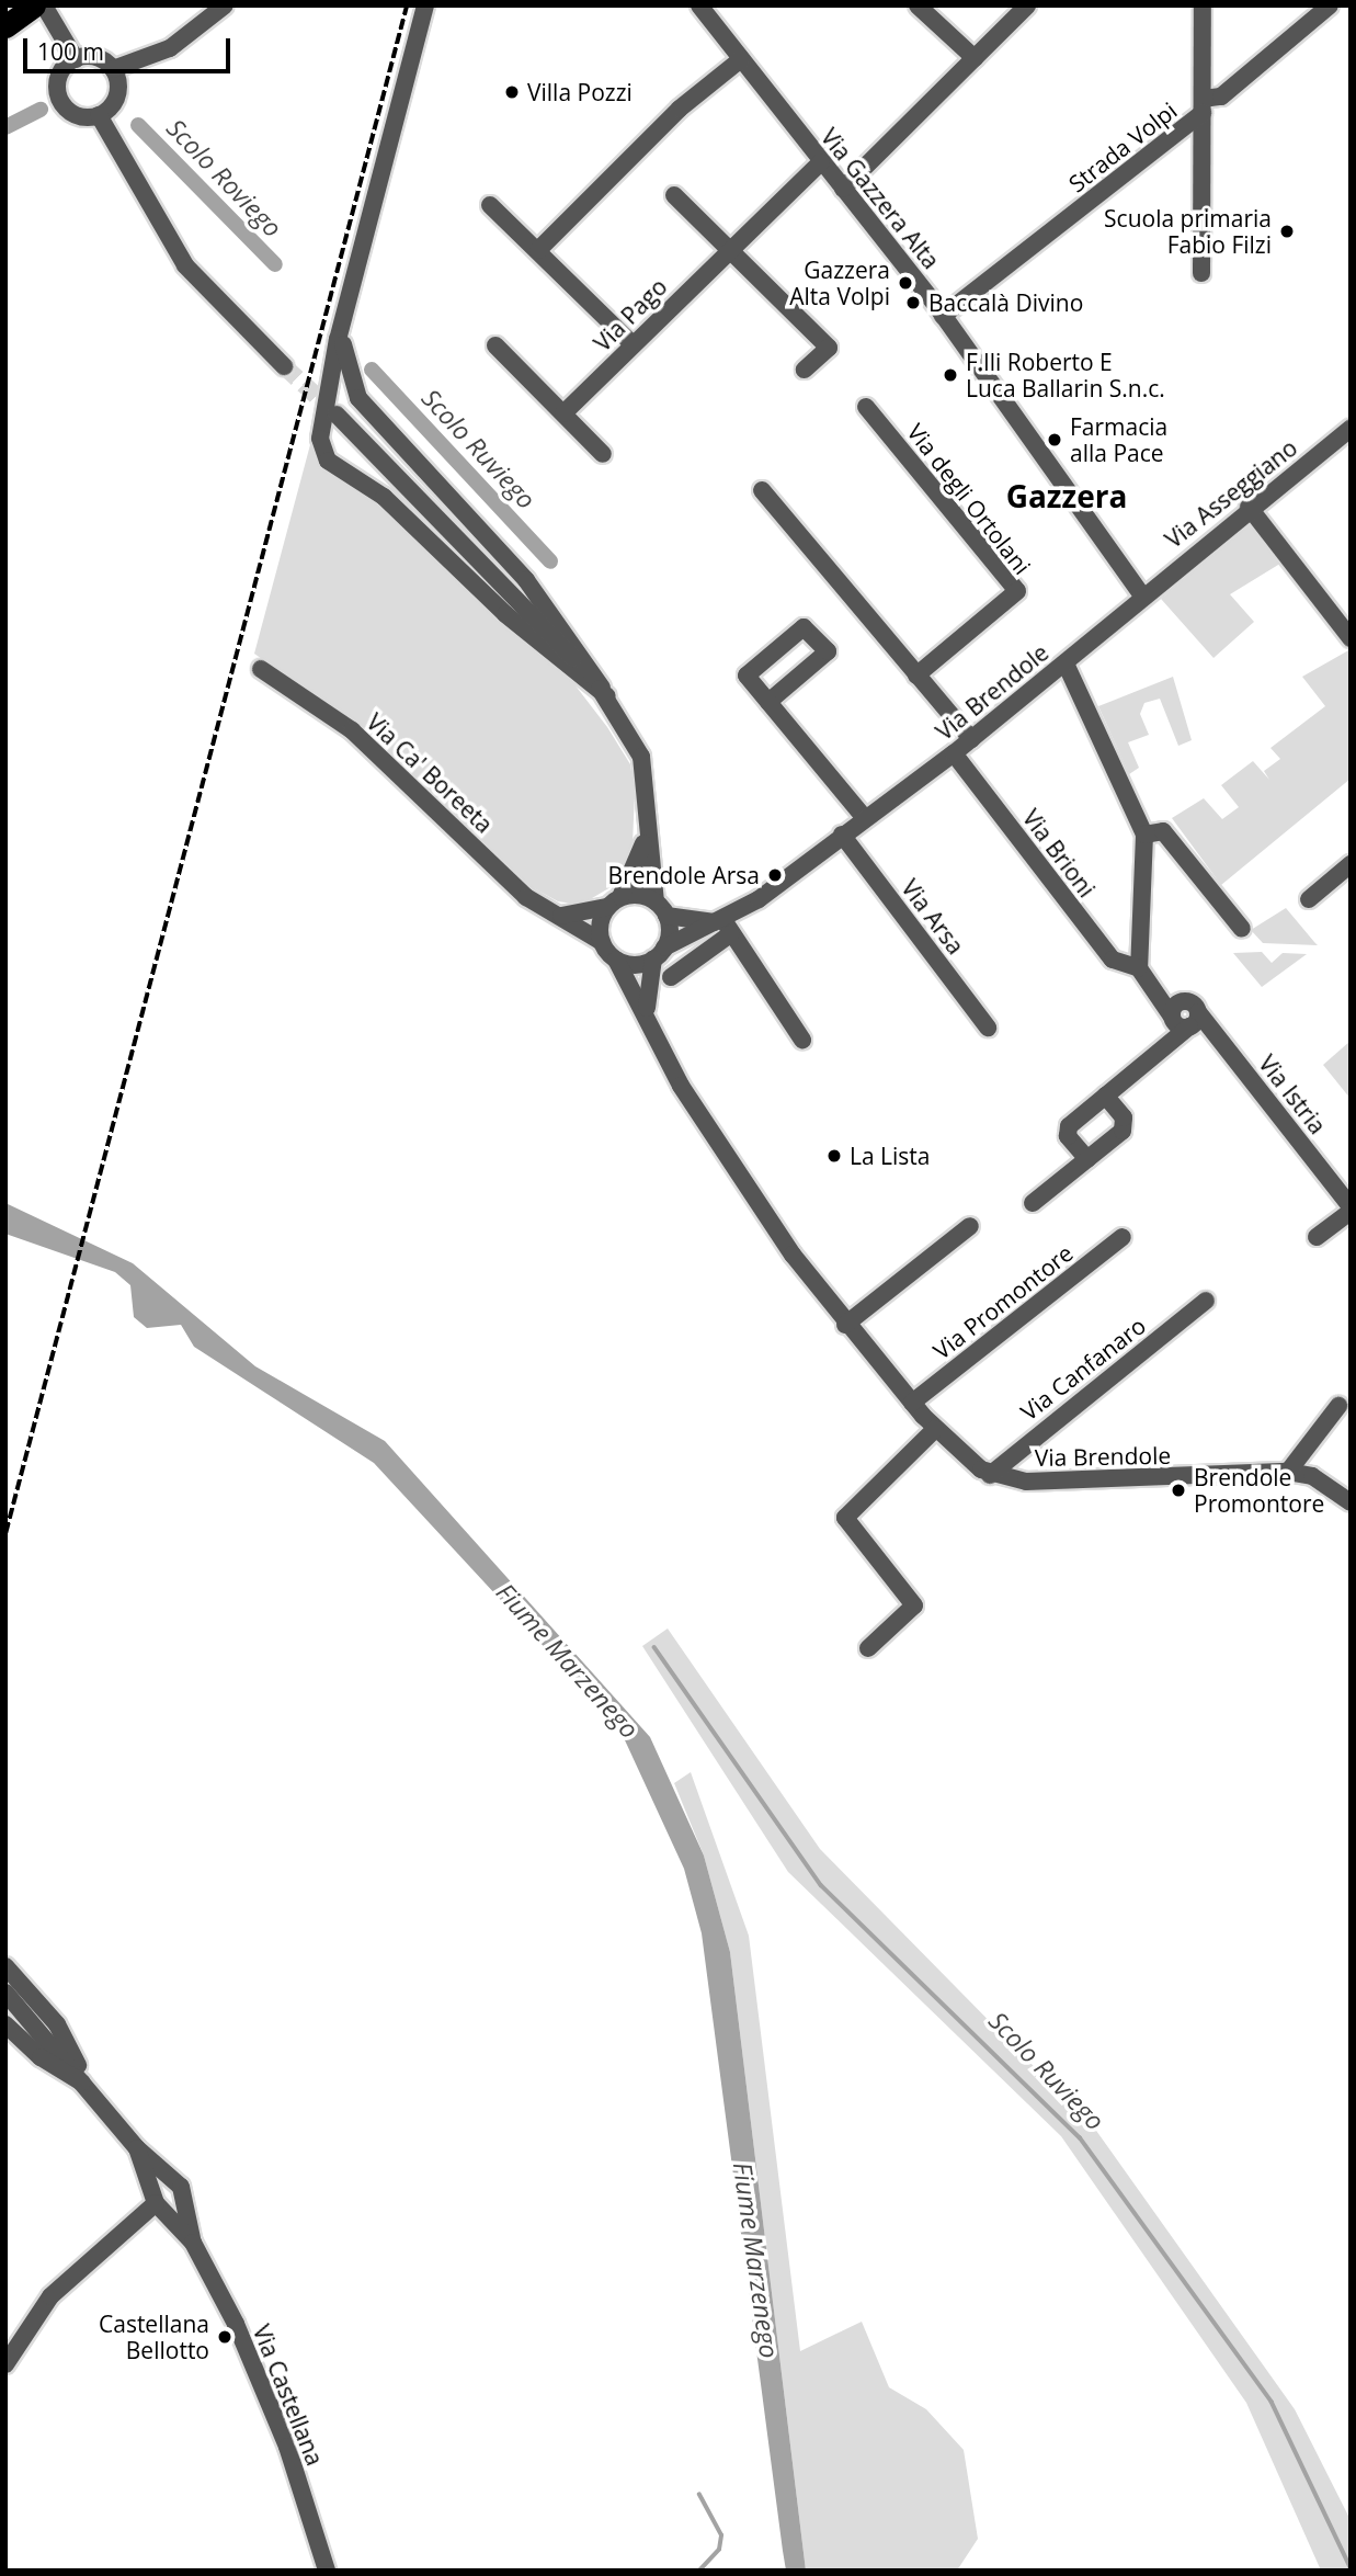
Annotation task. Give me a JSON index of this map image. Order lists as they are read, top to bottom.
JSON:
{
  "streets": {
    "street": [
      "Strada Volpi",
      "Via Gazzera Alta",
      "Via Pago",
      "Via Asseggiano",
      "Via degli Ortolani",
      "Via Brendole",
      "Via Ca' Boreeta",
      "Via Brioni",
      "Via Arsa",
      "Via Istria",
      "Via Promontore",
      "Via Canfanaro",
      "Via Castellana"
    ]
  },
  "crossings": [
    ["Strada Volpi", "Via Gazzera Alta"],
    ["Via Gazzera Alta", "Via Pago"],
    ["Via Gazzera Alta", "Via Asseggiano"],
    ["Via Gazzera Alta", "Via Brendole"],
    ["Via Asseggiano", "Via Brendole"],
    ["Via Brendole", "Via Ca' Boreeta"],
    ["Via Brendole", "Via Brioni"],
    ["Via Brendole", "Via Arsa"],
    ["Via Brendole", "Via Canfanaro"]
  ],
  "districts": ["Gazzera"],
  "water": ["Scolo Roviego", "Scolo Ruviego", "Fiume Marzenego"],
  "places": [
    "Villa Pozzi",
    "Scuola primaria Fabio Filzi",
    "Gazzera Alta Volpi",
    "Baccalà Divino",
    "F.lli Roberto E Luca Ballarin S.n.c.",
    "Farmacia alla Pace",
    "Brendole Arsa",
    "La Lista",
    "Brendole Promontore",
    "Castellana Bellotto"
  ],
  "scale_bar": "100 m"
}
